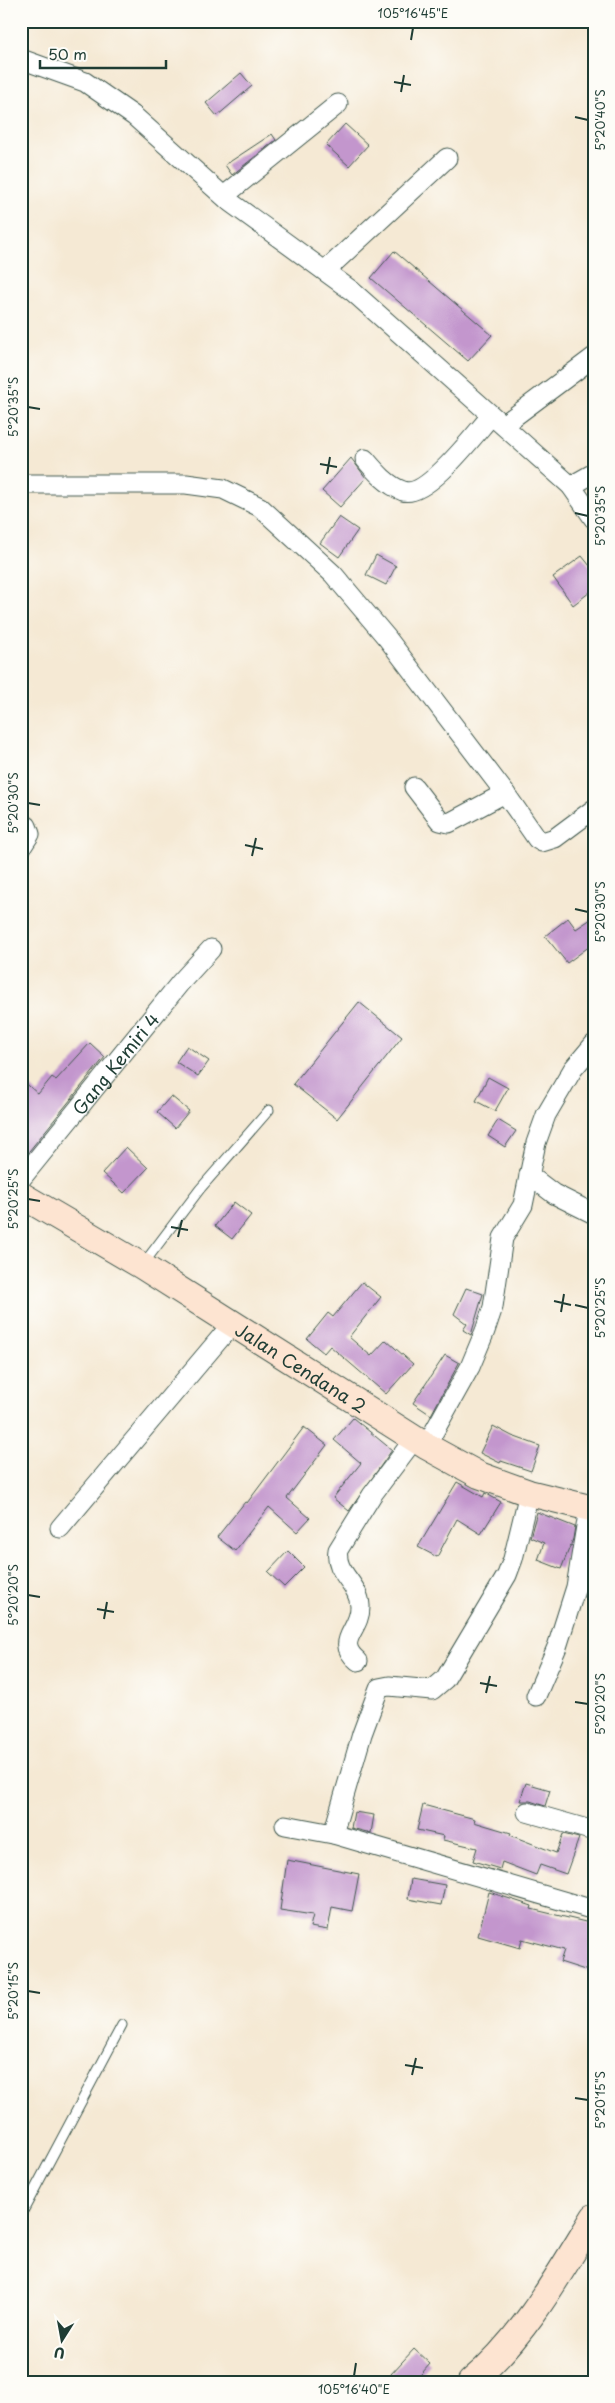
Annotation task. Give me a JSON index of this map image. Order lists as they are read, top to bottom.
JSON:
{
  "streets": {
    "street": ["Gang Kemiri 4", "Jalan Cendana 2"]
  },
  "scale_bar": "50 m",
  "north": "bottom",
  "coordinates": [
    "105°16'45\"E",
    "5°20'40\"S",
    "5°20'35\"S",
    "5°20'30\"S",
    "5°20'25\"S",
    "5°20'20\"S",
    "5°20'15\"S",
    "105°16'40\"E"
  ]
}
